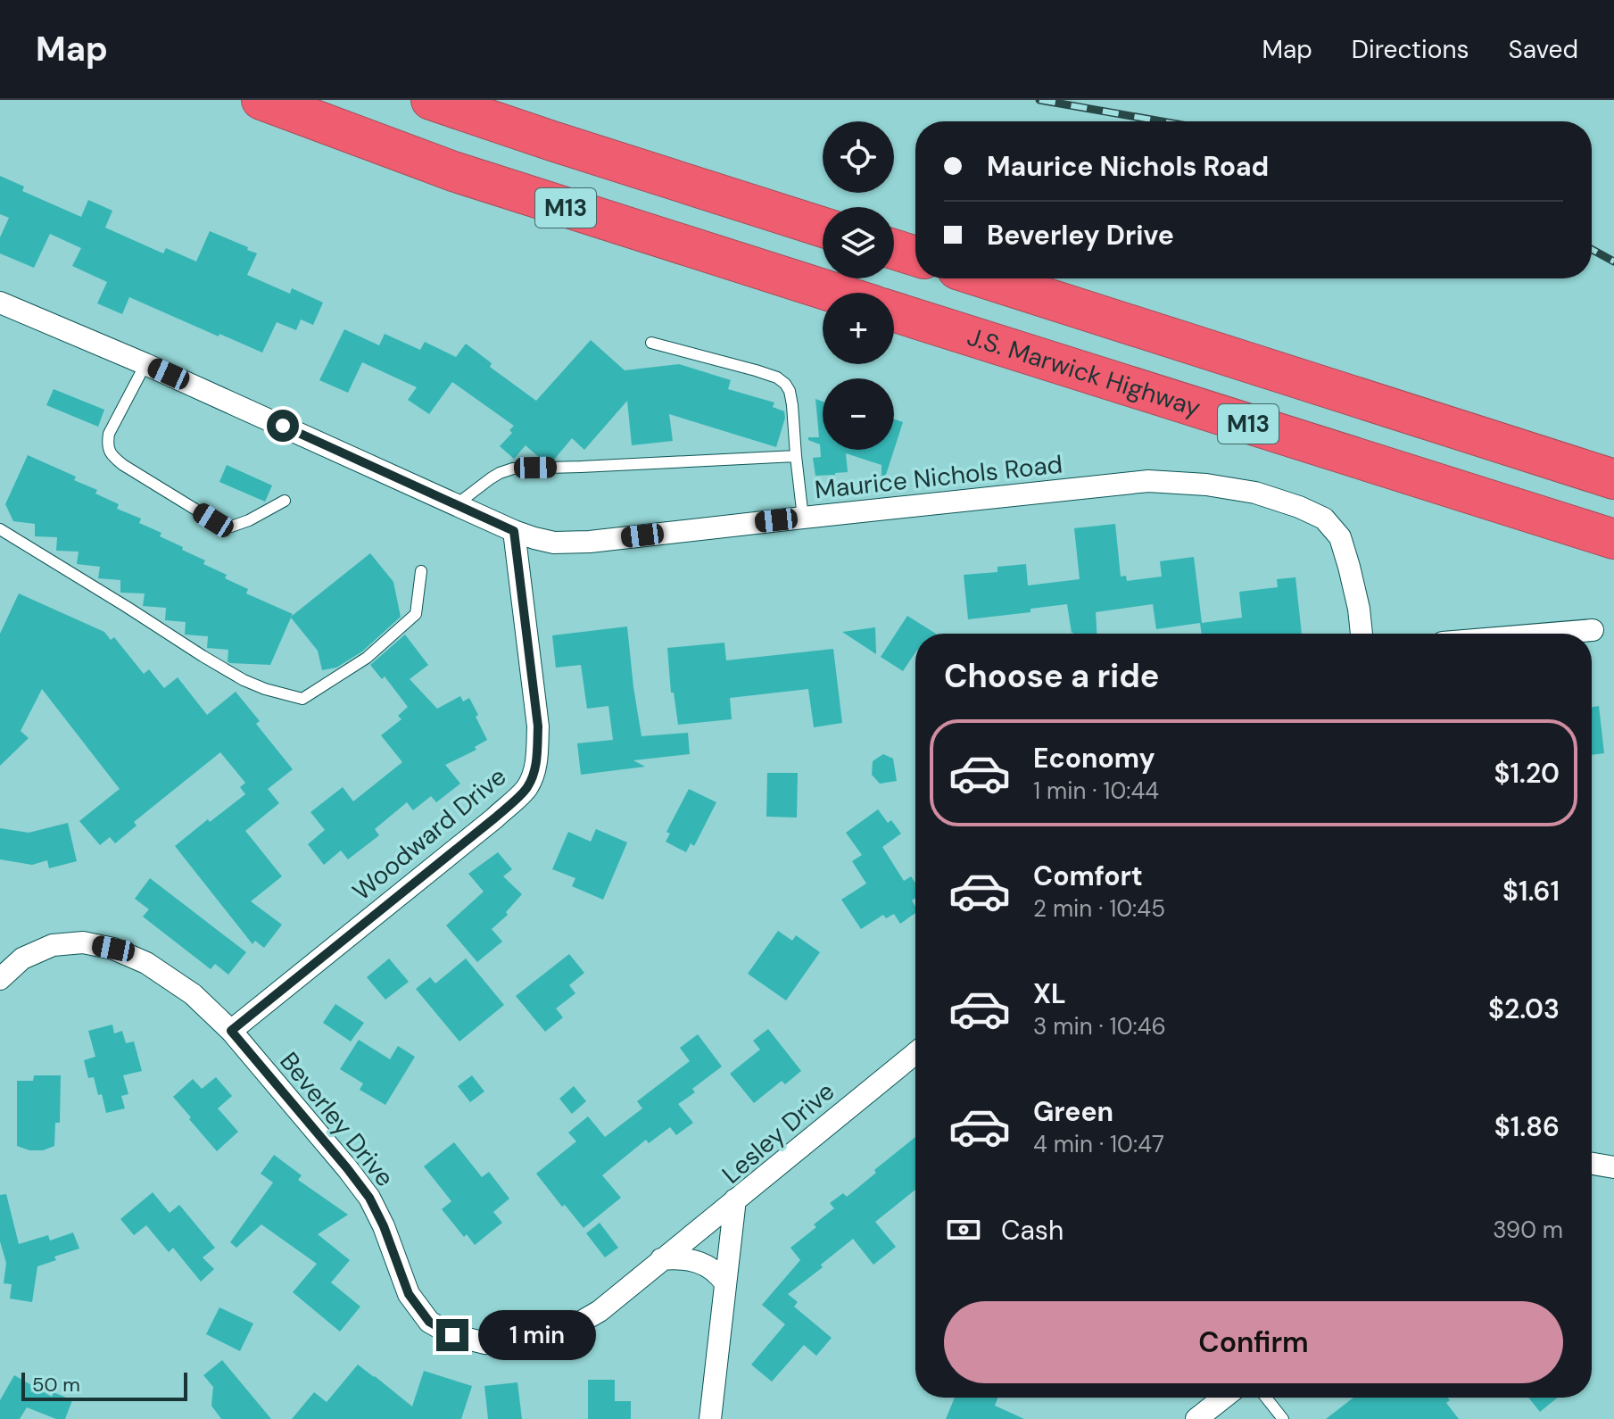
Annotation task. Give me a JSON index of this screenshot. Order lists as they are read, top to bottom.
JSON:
{
  "streets": {
    "highway": ["M13", "J.S. Marwick Highway"],
    "street": [
      "Maurice Nichols Road",
      "Woodward Drive",
      "Beverley Drive",
      "Lesley Drive"
    ]
  },
  "crossings": [
    ["Maurice Nichols Road", "Woodward Drive"],
    ["Woodward Drive", "Beverley Drive"],
    ["Beverley Drive", "Lesley Drive"]
  ],
  "scale_bar": "50 m",
  "page": {
    "header": "Map",
    "nav": ["Map", "Directions", "Saved"],
    "map_buttons": ["+", "−"],
    "banner": ["Maurice Nichols Road", "Beverley Drive"],
    "heading": "Choose a ride",
    "list": [
      {
        "name": "Economy",
        "note": "1 min · 10:44",
        "value": "$1.20"
      },
      {
        "name": "Comfort",
        "note": "2 min · 10:45",
        "value": "$1.61"
      },
      {
        "name": "XL",
        "note": "3 min · 10:46",
        "value": "$2.03"
      },
      {
        "name": "Green",
        "note": "4 min · 10:47",
        "value": "$1.86"
      }
    ],
    "pay": ["Cash", "390 m"],
    "buttons": "Confirm",
    "bubble": "1 min",
    "scale": "50 m"
  }
}
